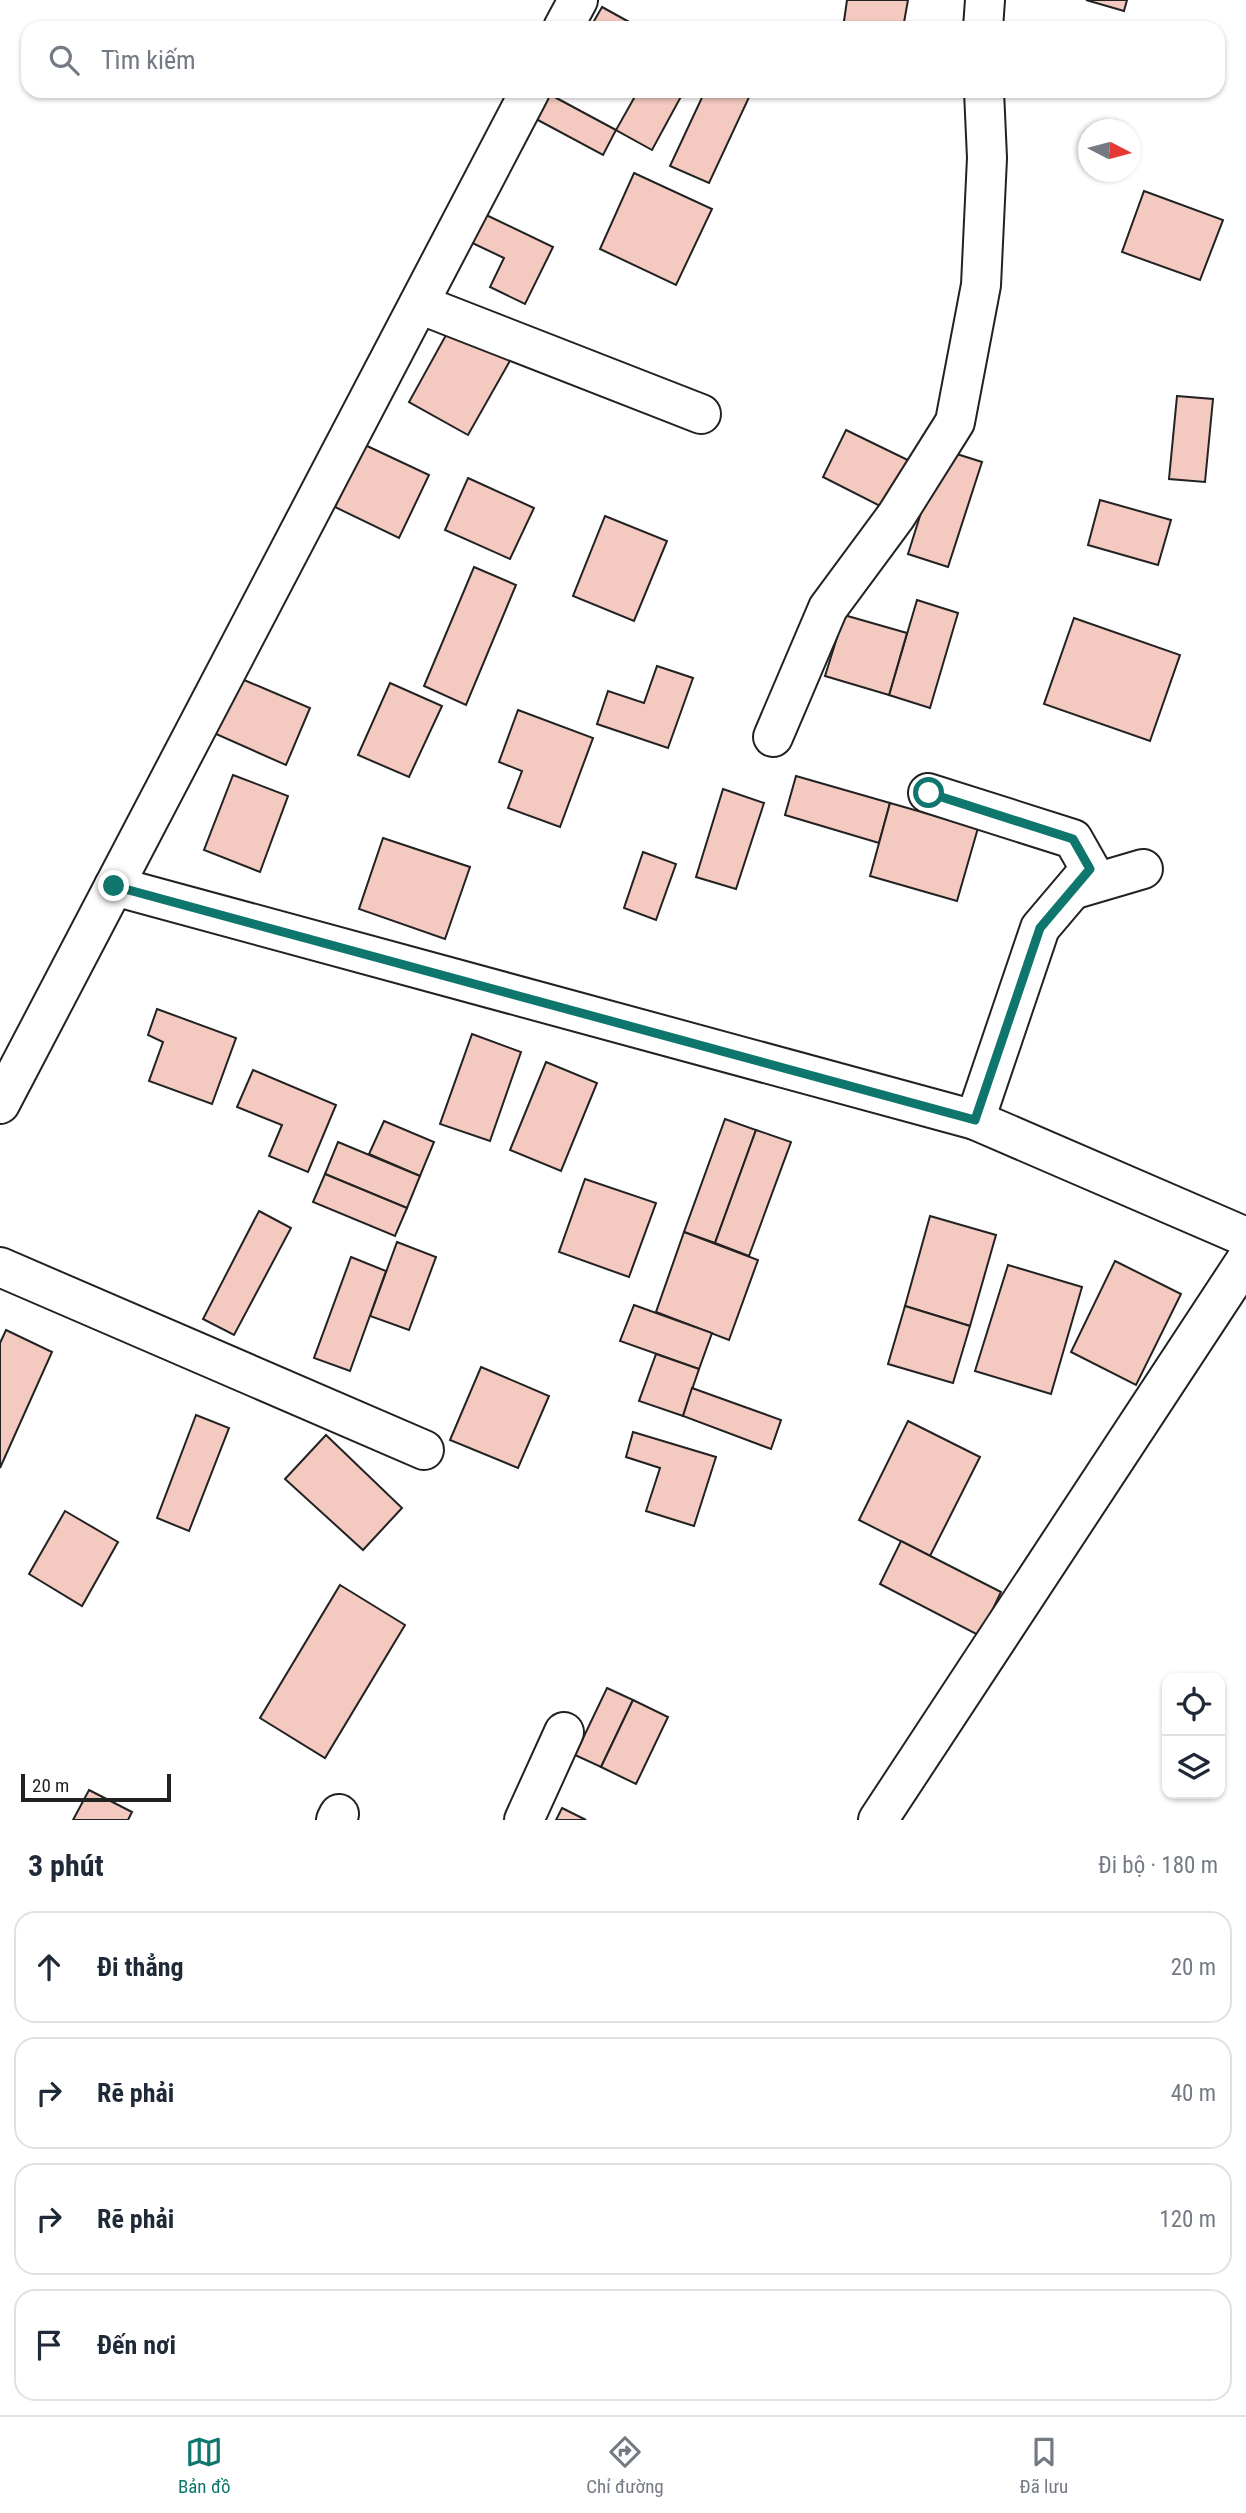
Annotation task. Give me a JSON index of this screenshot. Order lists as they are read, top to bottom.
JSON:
{
  "scale_bar": "20 m",
  "north": "right",
  "page": {
    "search": "Tìm kiếm",
    "scale": "20 m",
    "heading": ["3 phút", "Đi bộ · 180 m"],
    "list": [
      ["Đi thẳng", "20 m"],
      ["Rẽ phải", "40 m"],
      ["Rẽ phải", "120 m"],
      "Đến nơi"
    ],
    "nav": ["Bản đồ", "Chỉ đường", "Đã lưu"]
  }
}
